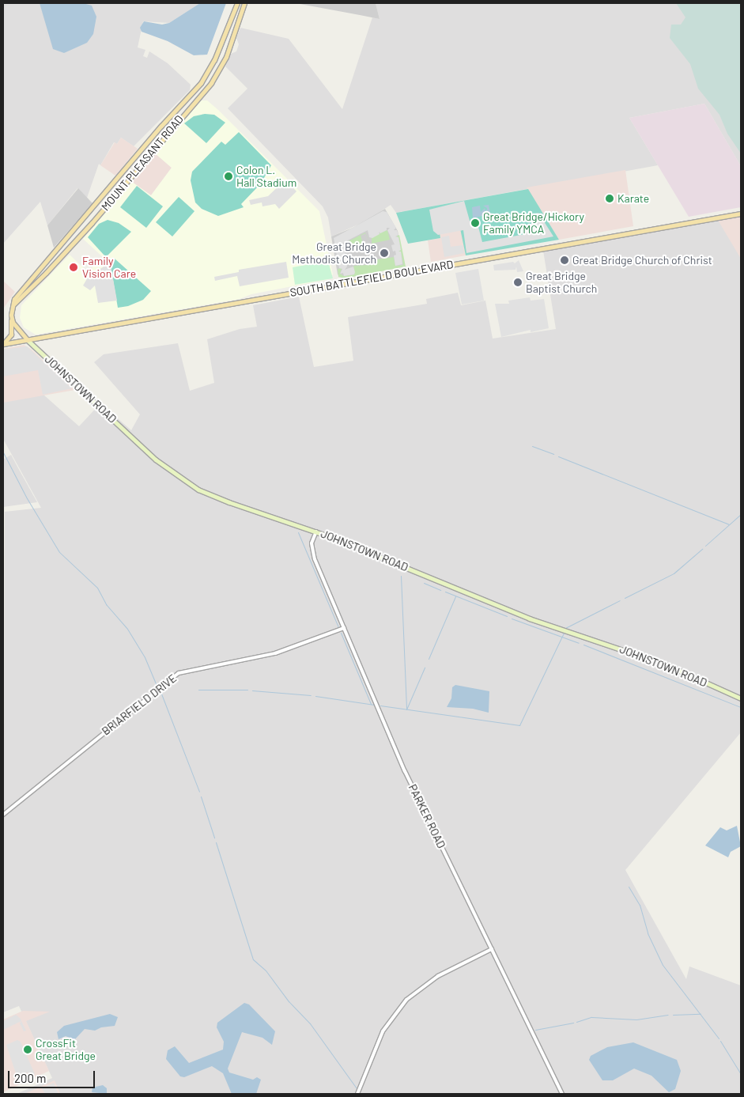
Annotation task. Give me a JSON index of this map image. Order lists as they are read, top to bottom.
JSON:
{
  "streets": {
    "main road": ["MOUNT PLEASANT ROAD", "SOUTH BATTLEFIELD BOULEVARD", "JOHNSTOWN ROAD"],
    "street": ["BRIARFIELD DRIVE", "PARKER ROAD"]
  },
  "crossings": [
    ["MOUNT PLEASANT ROAD", "SOUTH BATTLEFIELD BOULEVARD"],
    ["SOUTH BATTLEFIELD BOULEVARD", "JOHNSTOWN ROAD"],
    ["JOHNSTOWN ROAD", "PARKER ROAD"],
    ["BRIARFIELD DRIVE", "PARKER ROAD"]
  ],
  "places": [
    "Colon L. Hall Stadium",
    "Karate",
    "Great Bridge/Hickory Family YMCA",
    "Great Bridge Methodist Church",
    "Great Bridge Church of Christ",
    "Family Vision Care",
    "Great Bridge Baptist Church",
    "CrossFit Great Bridge"
  ],
  "scale_bar": "200 m"
}
